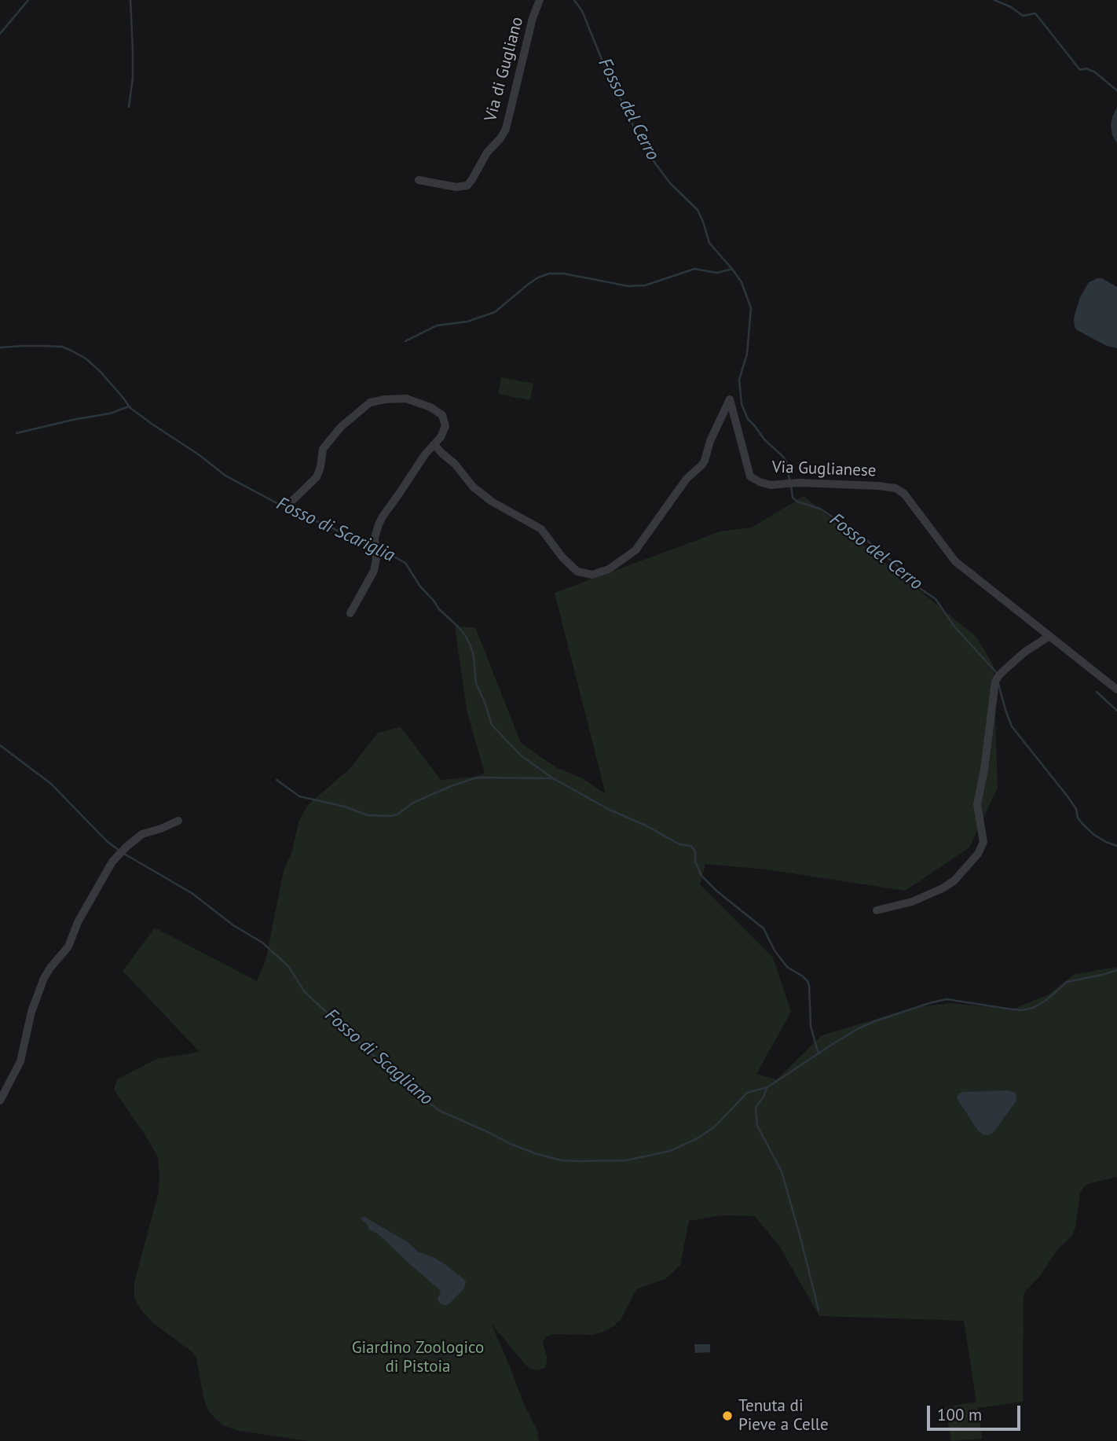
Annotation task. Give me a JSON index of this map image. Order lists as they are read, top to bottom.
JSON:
{
  "streets": {
    "street": ["Via di Gugliano", "Via Guglianese"]
  },
  "water": ["Fosso del Cerro", "Fosso di Scariglia", "Fosso di Scagliano"],
  "parks": ["Giardino Zoologico di Pistoia"],
  "places": ["Tenuta di Pieve a Celle"],
  "scale_bar": "100 m"
}
